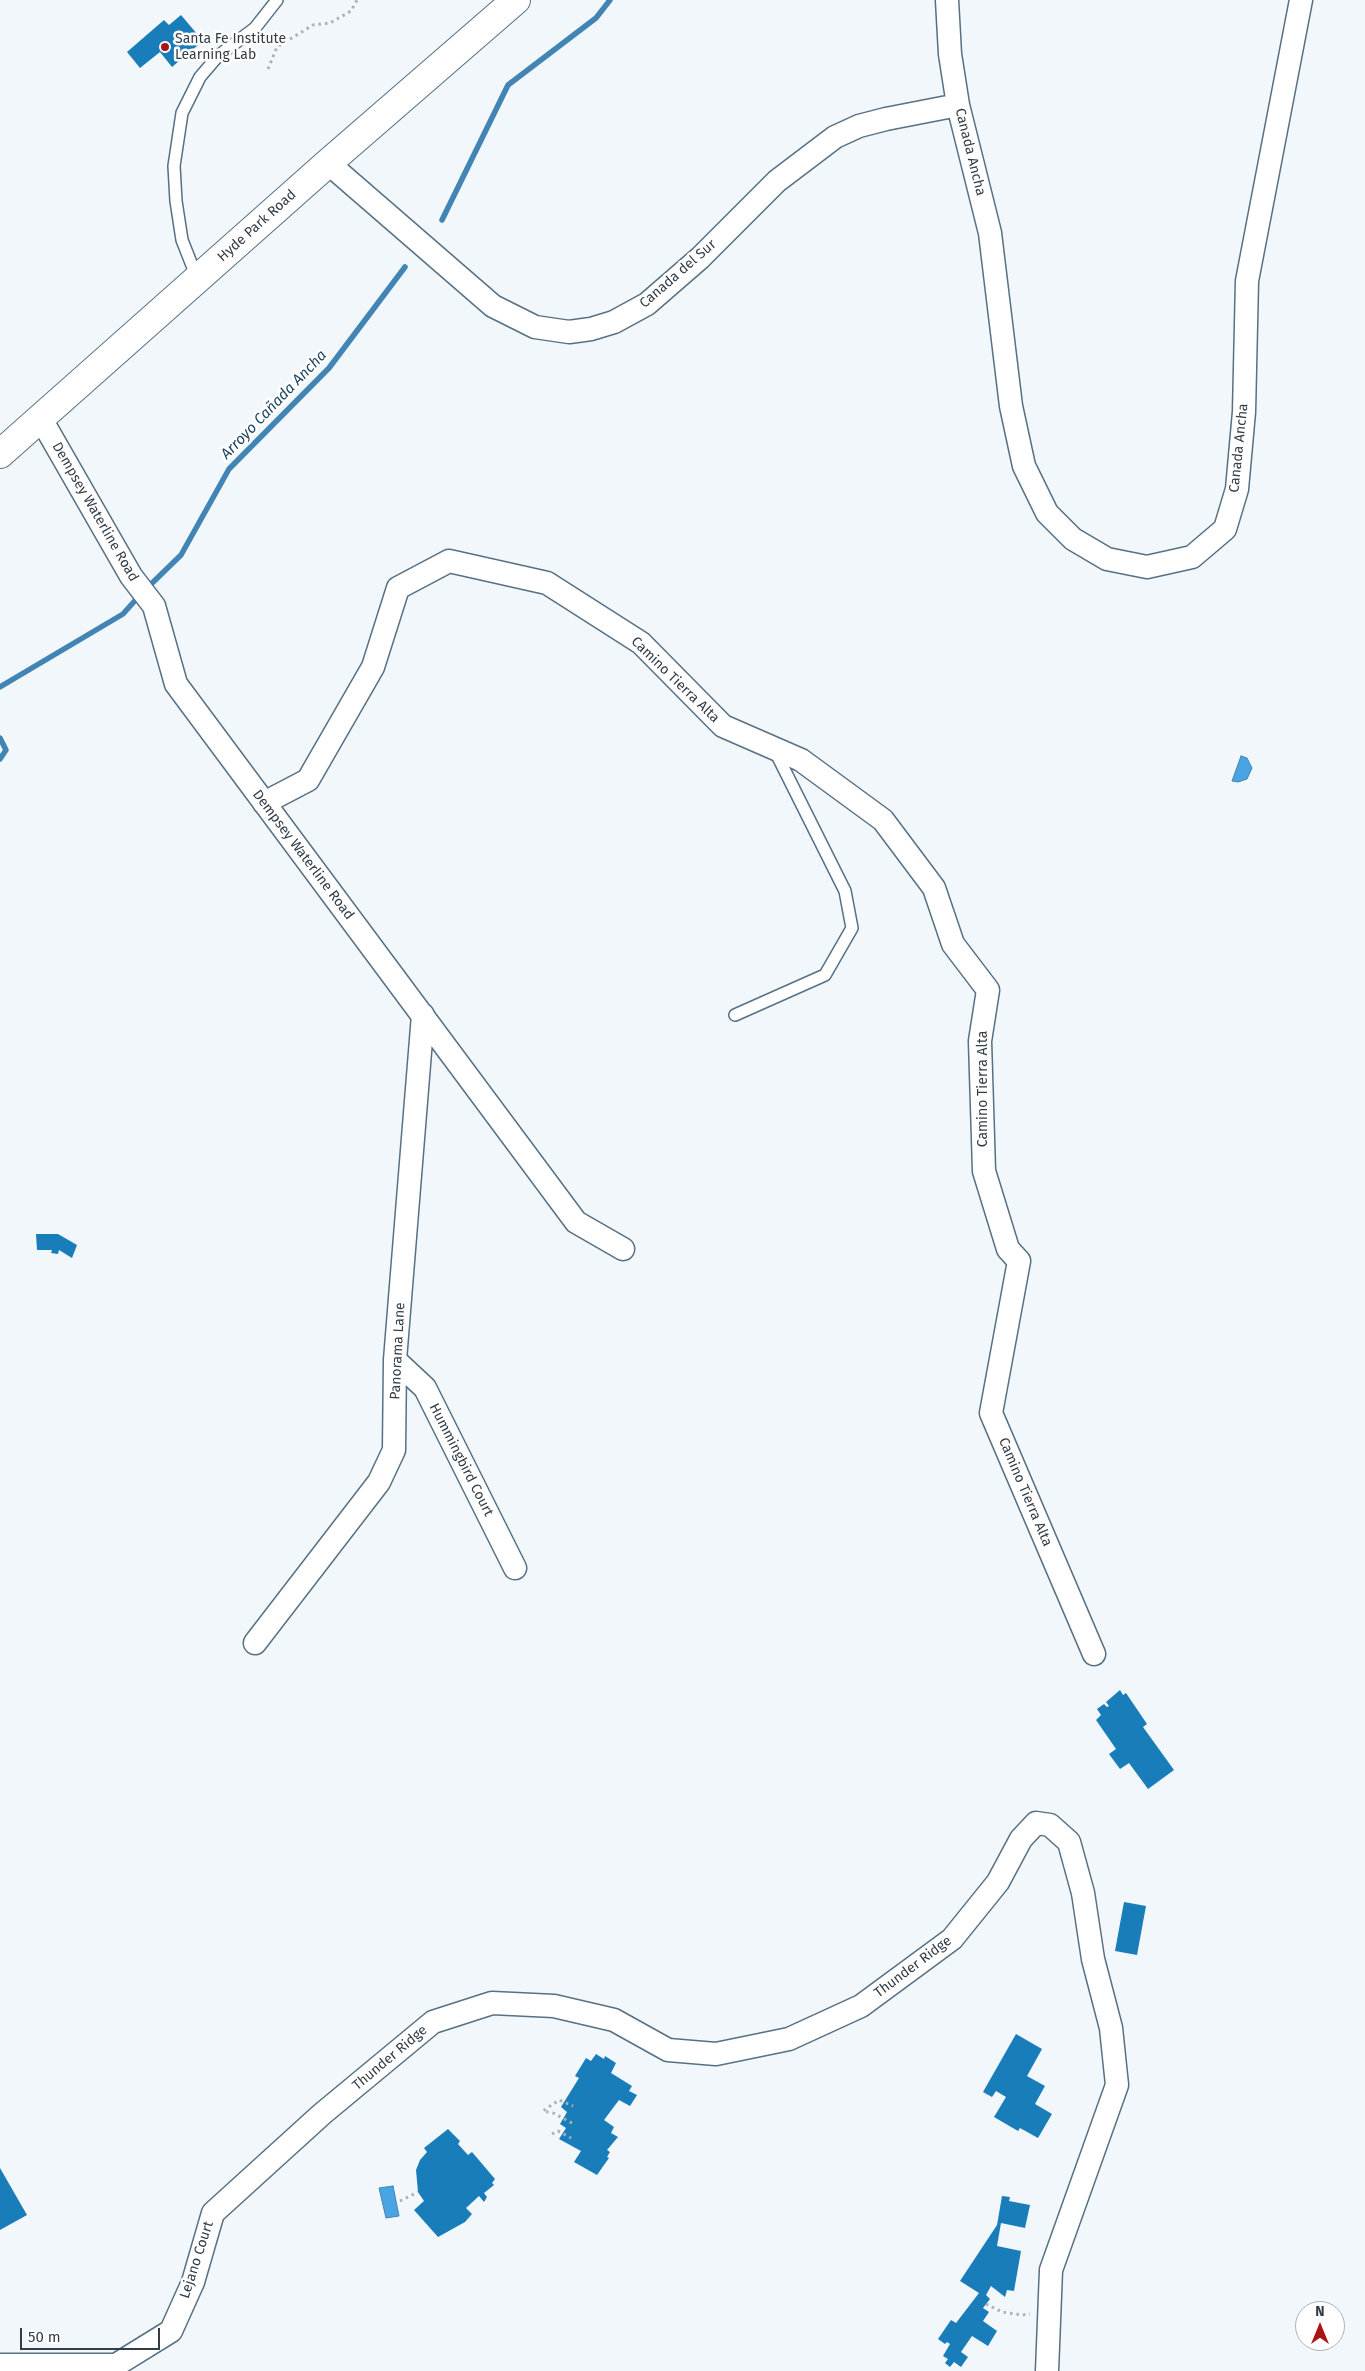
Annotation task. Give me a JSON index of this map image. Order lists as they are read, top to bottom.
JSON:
{
  "streets": {
    "main road": ["Hyde Park Road"],
    "street": [
      "Canada Ancha",
      "Canada del Sur",
      "Dempsey Waterline Road",
      "Camino Tierra Alta",
      "Panorama Lane",
      "Hummingbird Court",
      "Thunder Ridge",
      "Lejano Court"
    ]
  },
  "crossings": [
    ["Canada Ancha", "Canada del Sur"],
    ["Hyde Park Road", "Canada del Sur"],
    ["Hyde Park Road", "Dempsey Waterline Road"],
    ["Dempsey Waterline Road", "Camino Tierra Alta"],
    ["Dempsey Waterline Road", "Panorama Lane"],
    ["Panorama Lane", "Hummingbird Court"],
    ["Thunder Ridge", "Lejano Court"]
  ],
  "water": ["Arroyo Cañada Ancha"],
  "places": ["Santa Fe Institute Learning Lab"],
  "scale_bar": "50 m",
  "north": "top"
}
